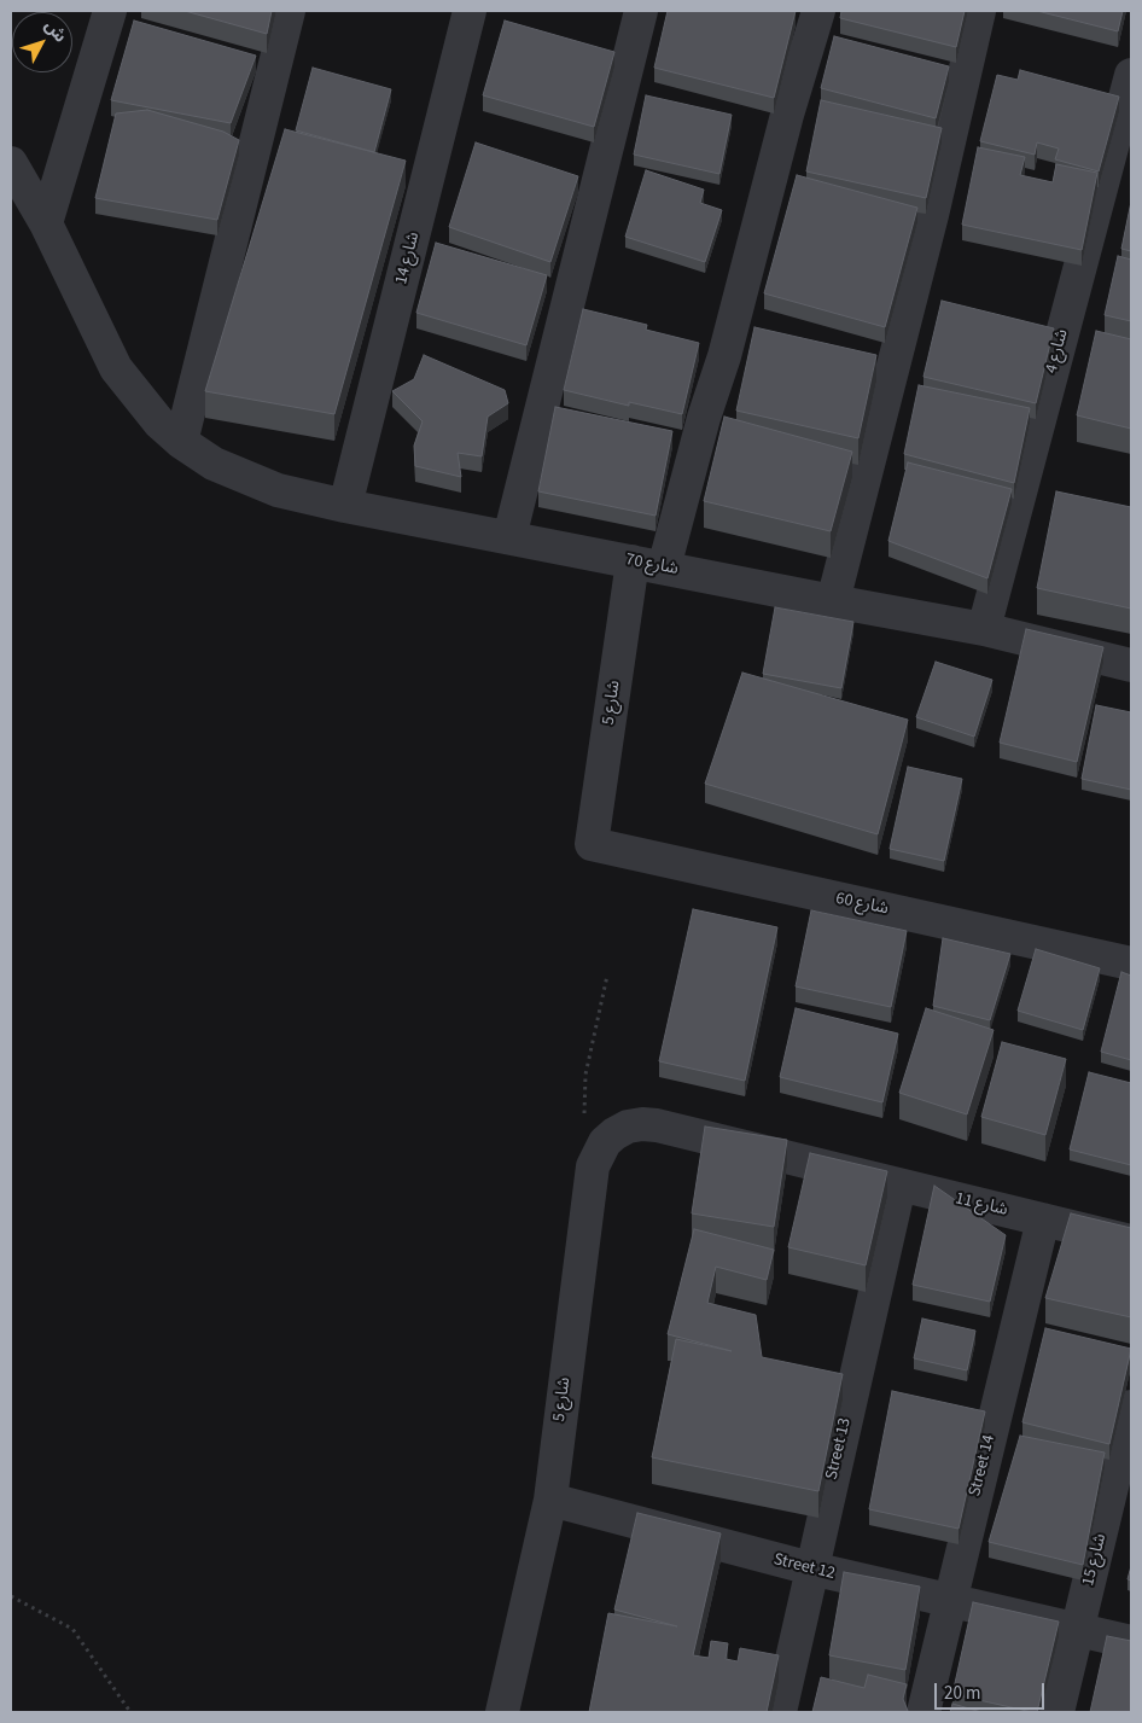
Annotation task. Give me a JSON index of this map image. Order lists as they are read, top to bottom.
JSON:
{
  "streets": {
    "street": [
      "شارع 14",
      "شارع 4",
      "شارع 70",
      "شارع 5",
      "شارع 60",
      "شارع 11",
      "Street 13",
      "Street 14",
      "شارع 15",
      "Street 12"
    ]
  },
  "crossings": [
    ["شارع 14", "شارع 70"],
    ["شارع 4", "شارع 70"],
    ["شارع 70", "شارع 5"],
    ["شارع 5", "شارع 60"],
    ["شارع 5", "شارع 11"],
    ["شارع 5", "Street 12"],
    ["شارع 11", "Street 13"],
    ["شارع 11", "Street 14"],
    ["Street 13", "Street 12"],
    ["Street 14", "Street 12"],
    ["شارع 15", "Street 12"]
  ],
  "scale_bar": "20 m",
  "north": "top right"
}
